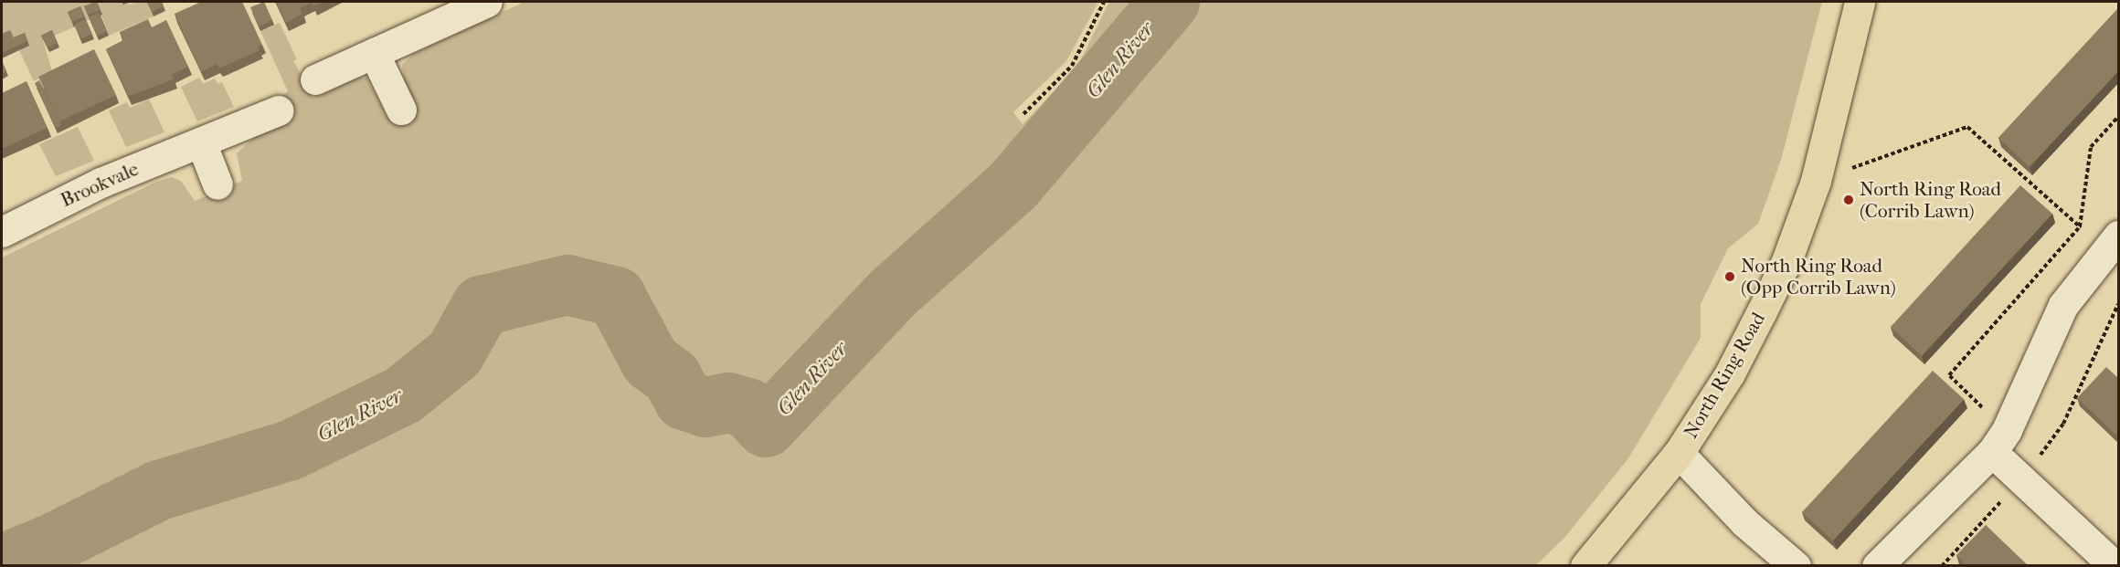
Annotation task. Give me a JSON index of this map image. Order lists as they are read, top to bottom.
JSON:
{
  "streets": {
    "main road": ["North Ring Road"],
    "street": ["Brookvale"]
  },
  "water": ["Glen River"],
  "places": ["North Ring Road (Corrib Lawn)", "North Ring Road (Opp Corrib Lawn)"]
}
